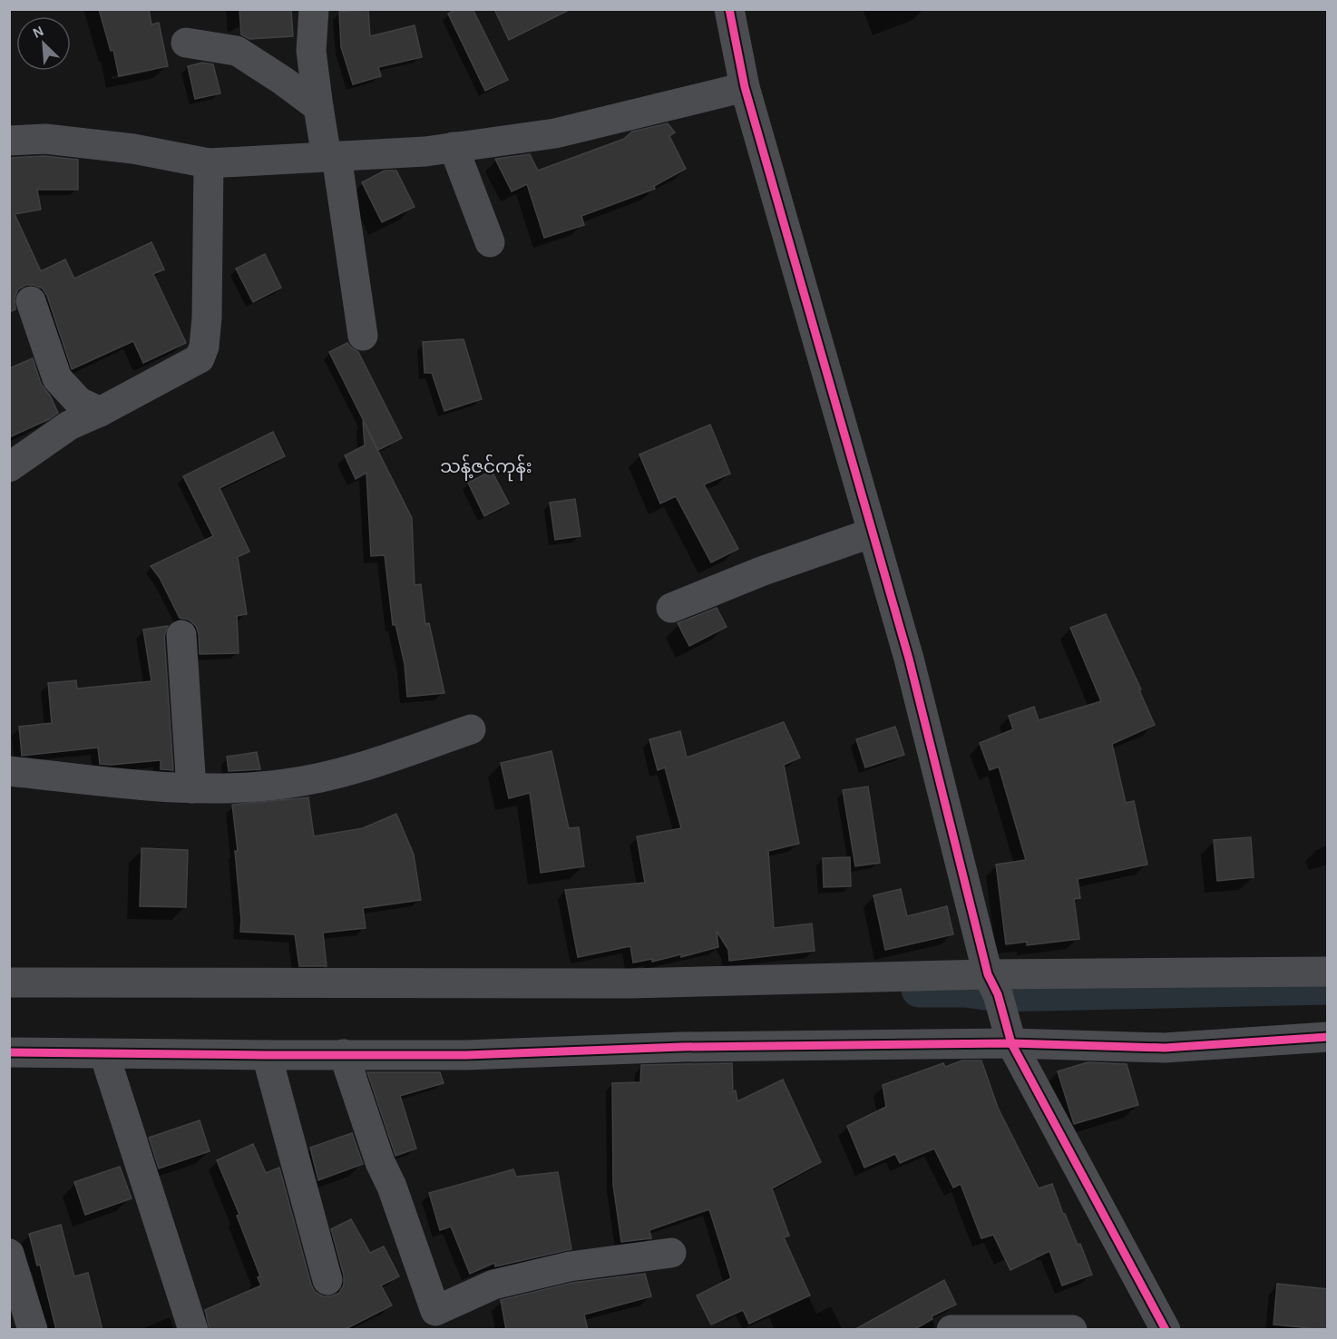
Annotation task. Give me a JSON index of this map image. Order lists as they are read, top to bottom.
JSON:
{
  "districts": ["သန့်ဇင်ကုန်း"],
  "north": "top left"
}
